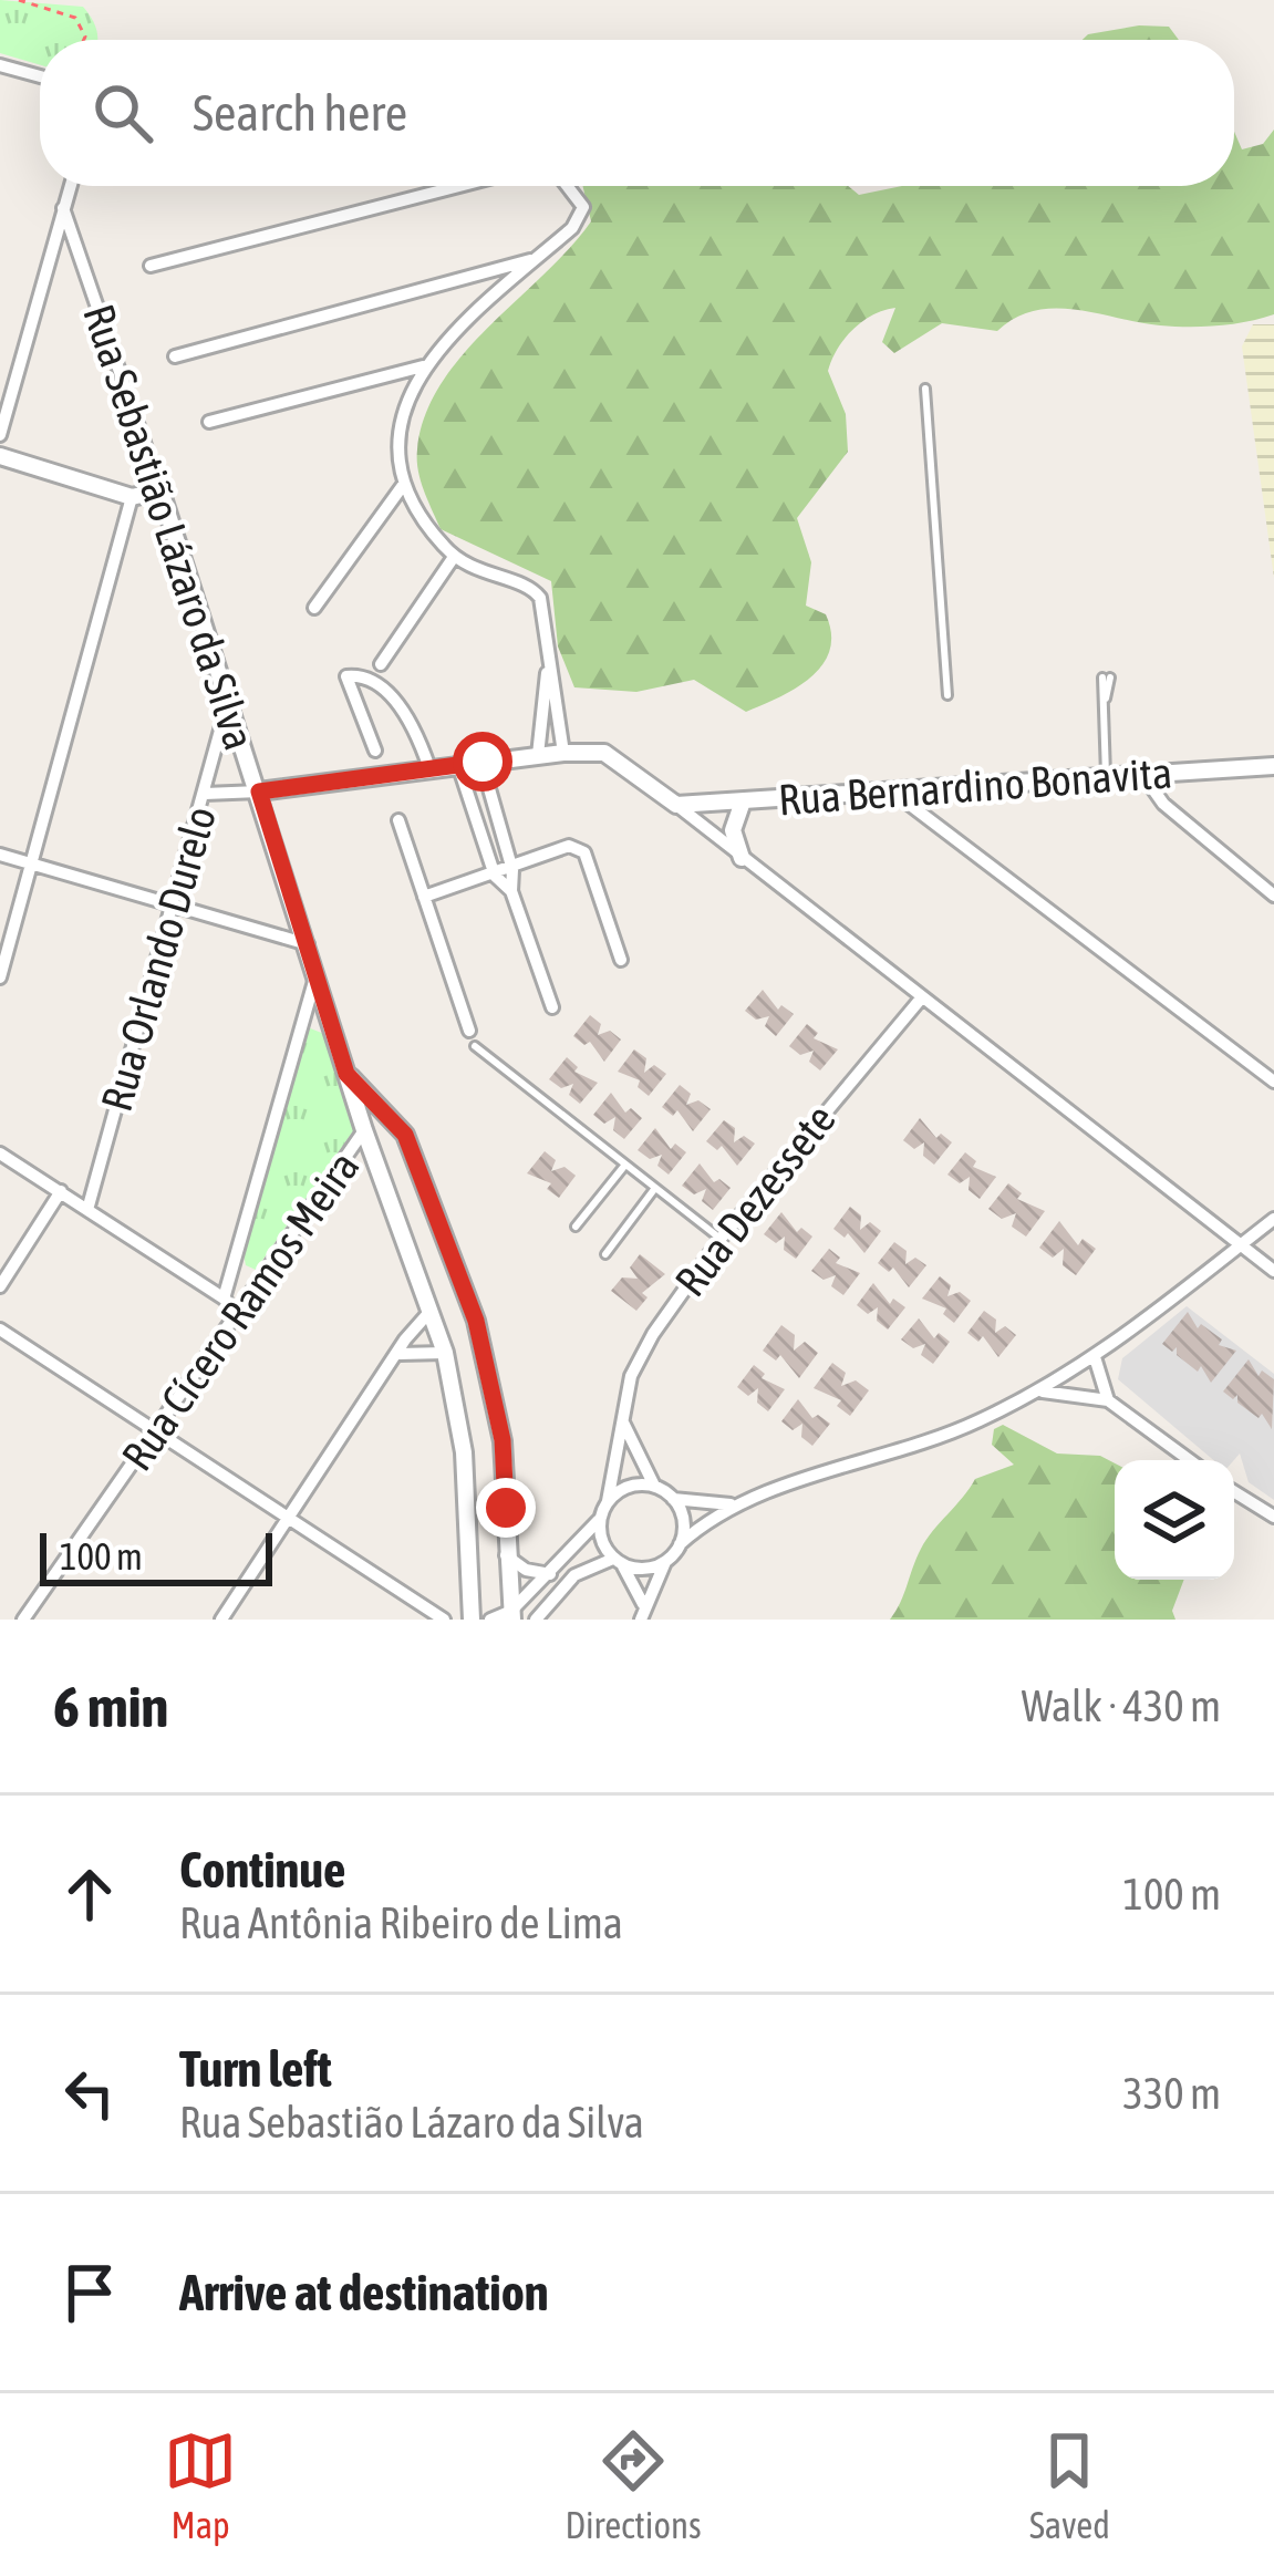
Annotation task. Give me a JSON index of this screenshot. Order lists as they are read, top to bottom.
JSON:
{
  "streets": {
    "street": [
      "Rua Sebastião Lázaro da Silva",
      "Rua Bernardino Bonavita",
      "Rua Orlando Durelo",
      "Rua Dezessete",
      "Rua Cícero Ramos Meira"
    ]
  },
  "crossings": [
    ["Rua Sebastião Lázaro da Silva", "Rua Orlando Durelo"],
    ["Rua Sebastião Lázaro da Silva", "Rua Cícero Ramos Meira"]
  ],
  "scale_bar": "100 m",
  "page": {
    "search": "Search here",
    "scale": "100 m",
    "heading": ["6 min", "Walk · 430 m"],
    "list": [
      ["Continue", "Rua Antônia Ribeiro de Lima", "100 m"],
      ["Turn left", "Rua Sebastião Lázaro da Silva", "330 m"],
      "Arrive at destination"
    ],
    "nav": ["Map", "Directions", "Saved"]
  }
}
